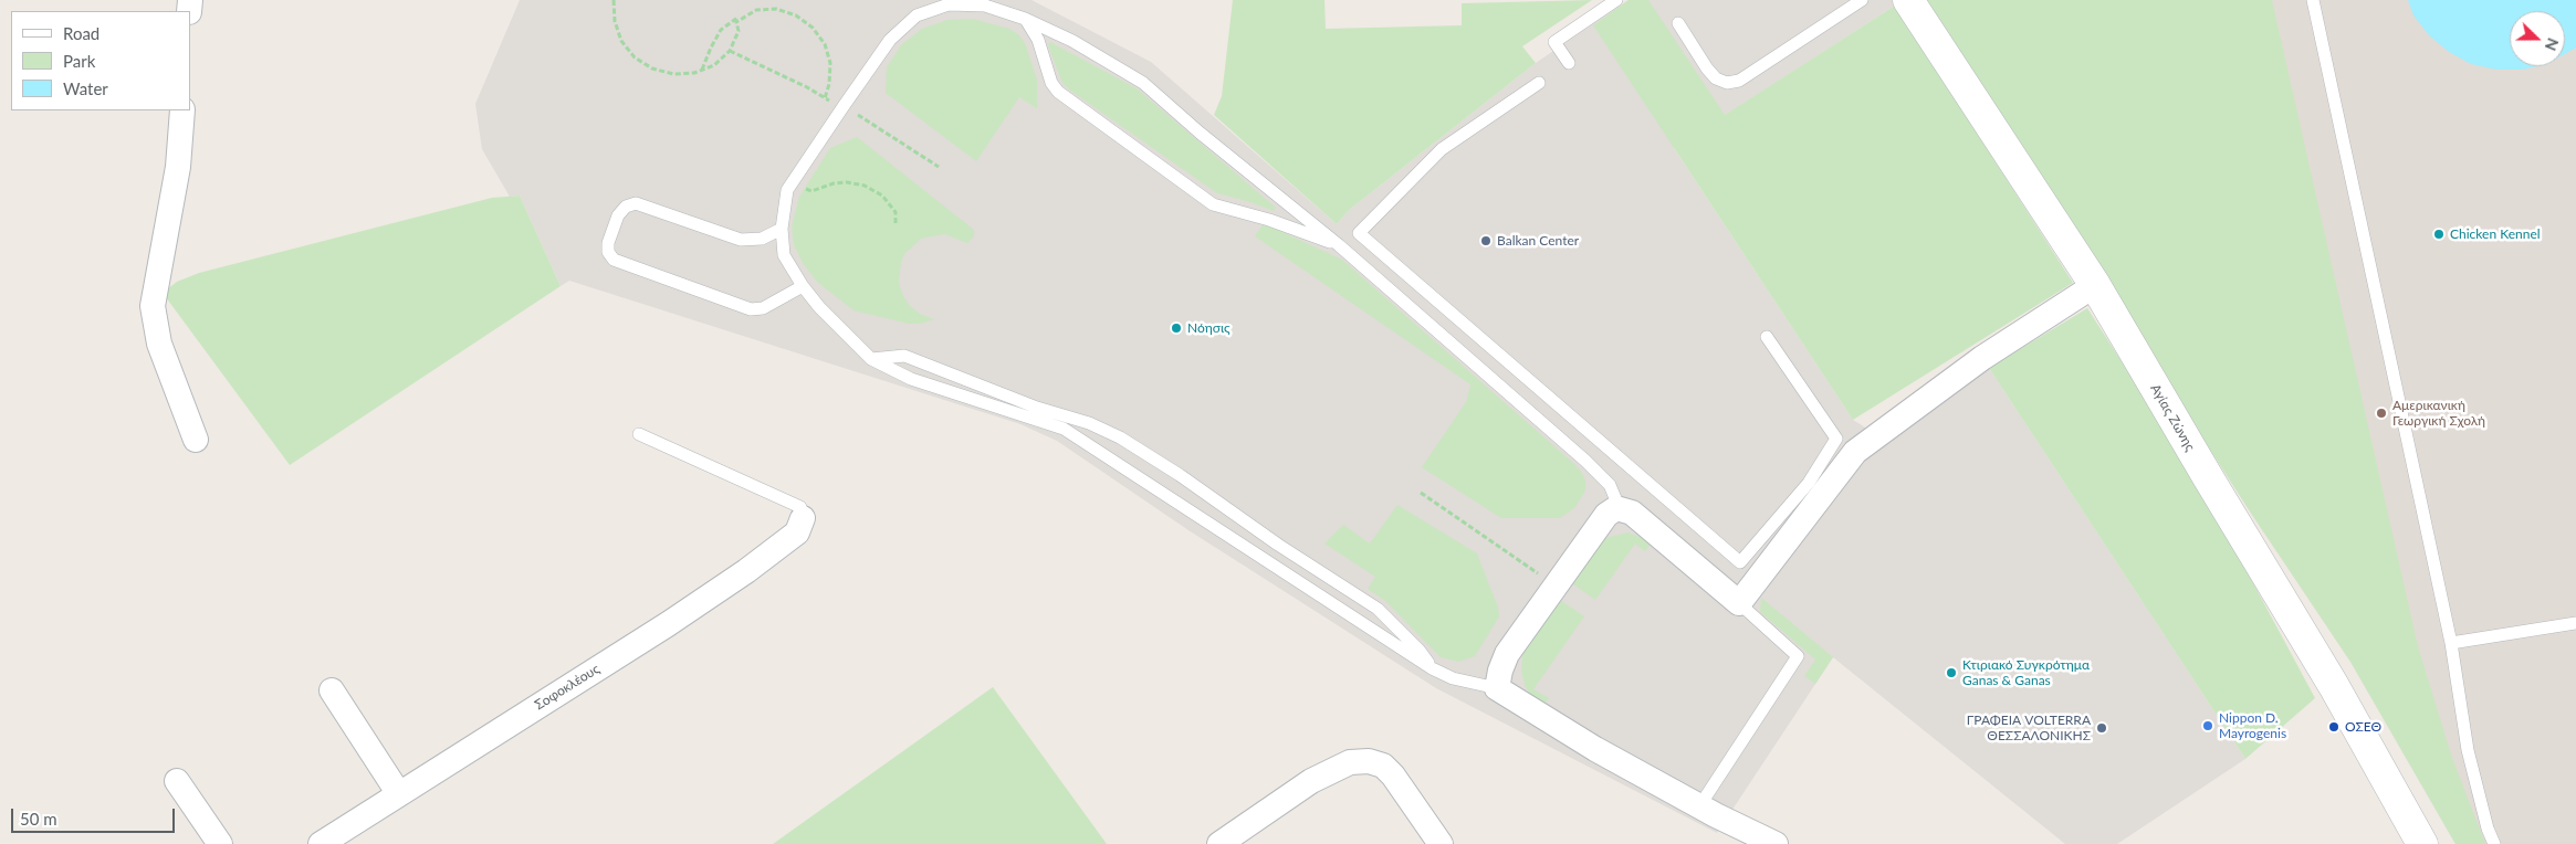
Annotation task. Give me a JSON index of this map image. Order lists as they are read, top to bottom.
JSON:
{
  "streets": {
    "street": ["Αγίας Ζώνης", "Σοφοκλέους"]
  },
  "places": [
    "Chicken Kennel",
    "Balkan Center",
    "Νόησις",
    "Αμερικανική Γεωργική Σχολή",
    "Κτιριακό Συγκρότημα Ganas & Ganas",
    "Nippon D. Mayrogenis",
    "ΟΣΕΘ",
    "ΓΡΑΦΕΙΑ VOLTERRA ΘΕΣΣΑΛΟΝΙΚΗΣ"
  ],
  "legend": ["Road", "Park", "Water"],
  "scale_bar": "50 m",
  "north": "right"
}
